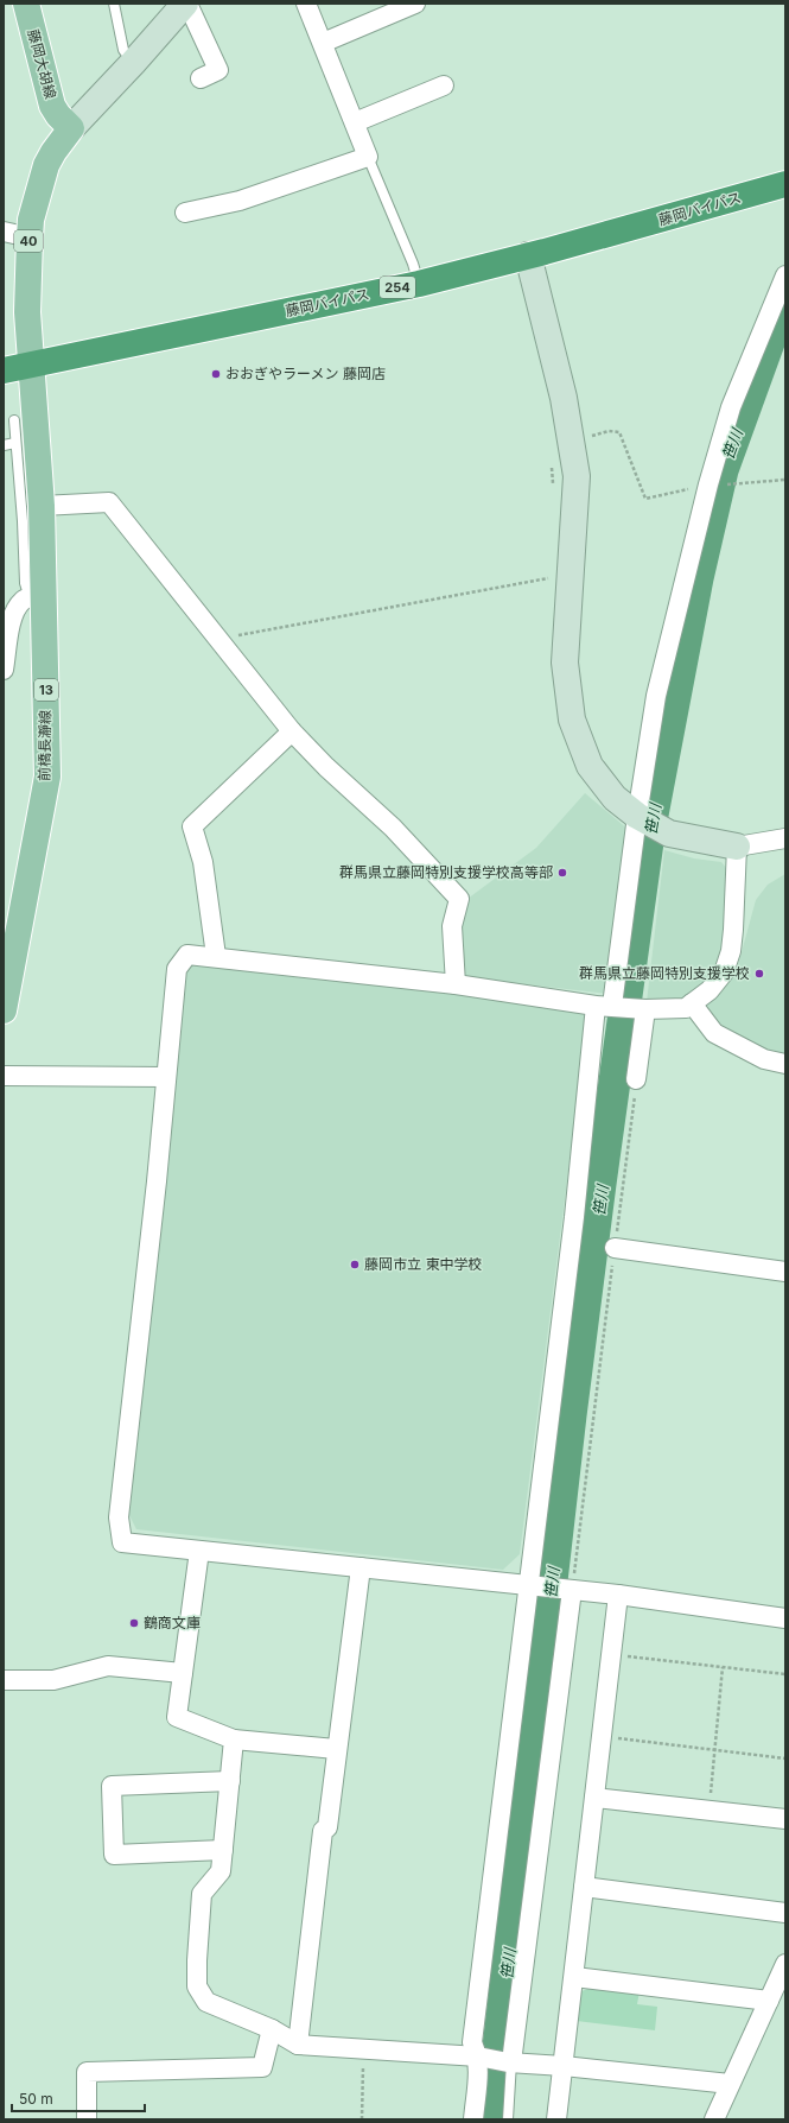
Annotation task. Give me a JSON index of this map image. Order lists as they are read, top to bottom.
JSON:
{
  "streets": {
    "highway": ["藤岡バイパス", "254"],
    "main road": [
      "藤岡大胡線",
      "40",
      "13",
      "前橋長瀞線"
    ]
  },
  "crossings": [
    ["藤岡大胡線", "40"],
    ["藤岡バイパス", "40"],
    ["藤岡バイパス", "前橋長瀞線"],
    ["40", "前橋長瀞線"]
  ],
  "water": ["笹川"],
  "places": [
    "おおぎやラーメン 藤岡店",
    "群馬県立藤岡特別支援学校高等部",
    "群馬県立藤岡特別支援学校",
    "藤岡市立 東中学校",
    "鶴商文庫"
  ],
  "scale_bar": "50 m"
}
